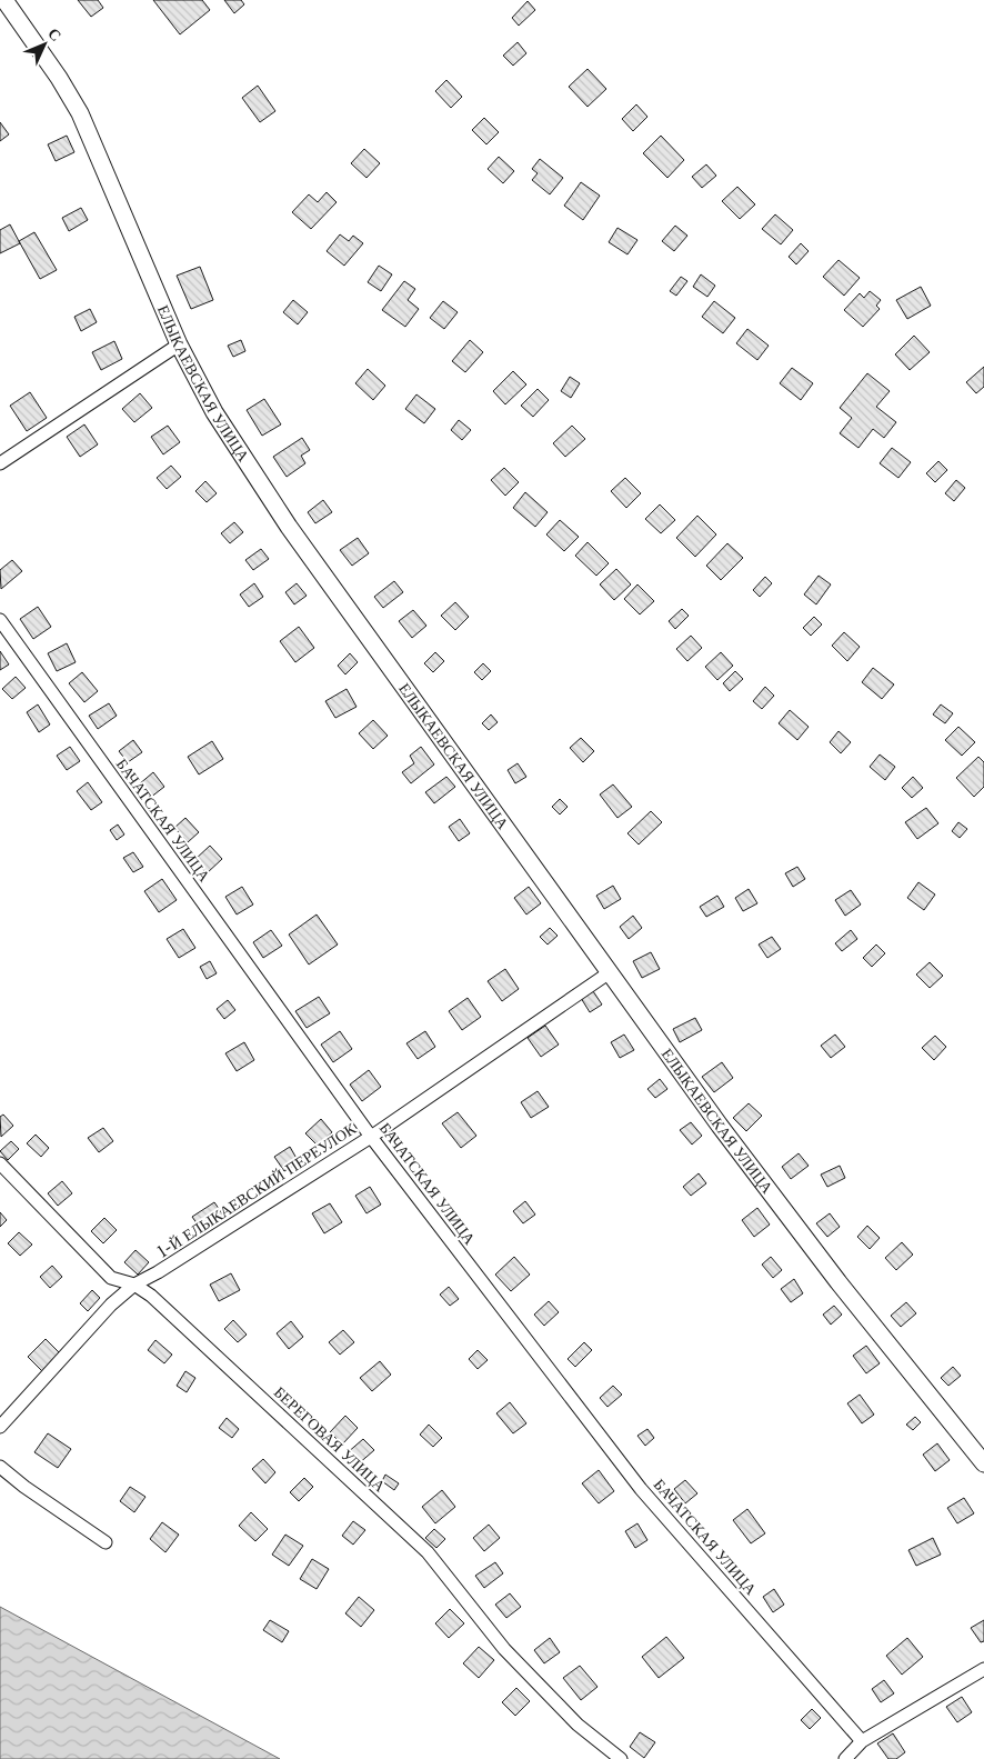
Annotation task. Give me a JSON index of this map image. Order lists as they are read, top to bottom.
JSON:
{
  "streets": {
    "street": [
      "ЕЛЫКАЕВСКАЯ УЛИЦА",
      "БАЧАТСКАЯ УЛИЦА",
      "1-Й ЕЛЫКАЕВСКИЙ ПЕРЕУЛОК",
      "БЕРЕГОВАЯ УЛИЦА"
    ]
  },
  "crossings": [
    ["ЕЛЫКАЕВСКАЯ УЛИЦА", "1-Й ЕЛЫКАЕВСКИЙ ПЕРЕУЛОК"],
    ["БАЧАТСКАЯ УЛИЦА", "1-Й ЕЛЫКАЕВСКИЙ ПЕРЕУЛОК"],
    ["1-Й ЕЛЫКАЕВСКИЙ ПЕРЕУЛОК", "БЕРЕГОВАЯ УЛИЦА"]
  ],
  "north": "top right"
}
